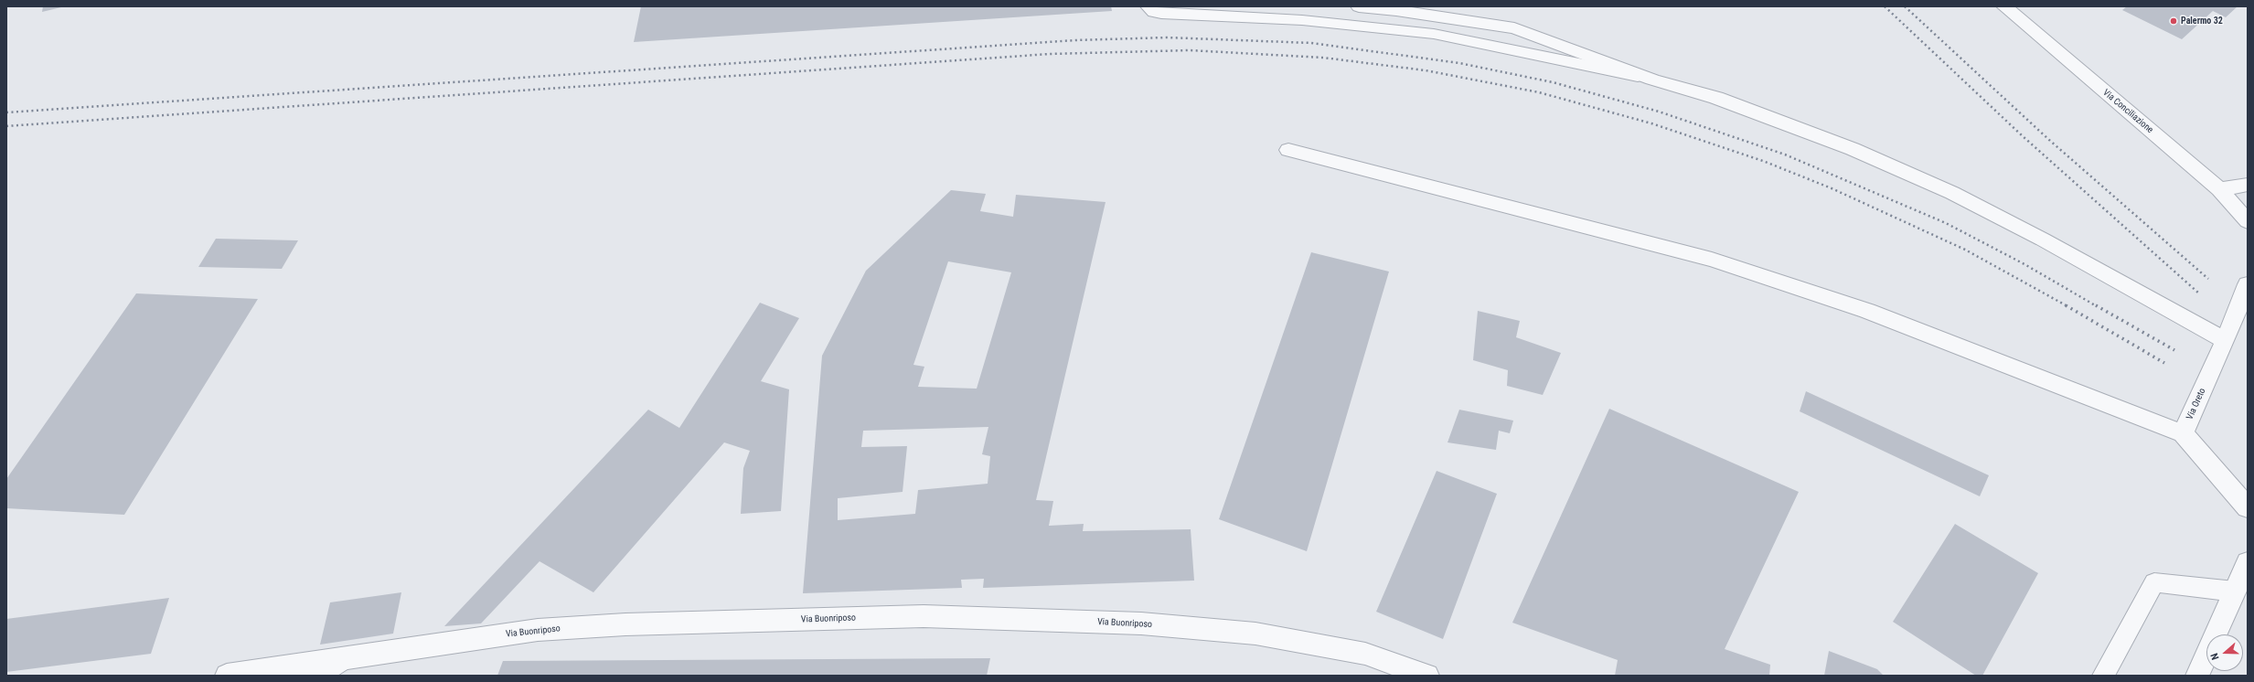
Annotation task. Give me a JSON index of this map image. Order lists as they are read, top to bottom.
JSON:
{
  "streets": {
    "street": ["Via Conciliazione", "Via Oreto", "Via Buonriposo"]
  },
  "places": ["Palermo 32"],
  "north": "left"
}
